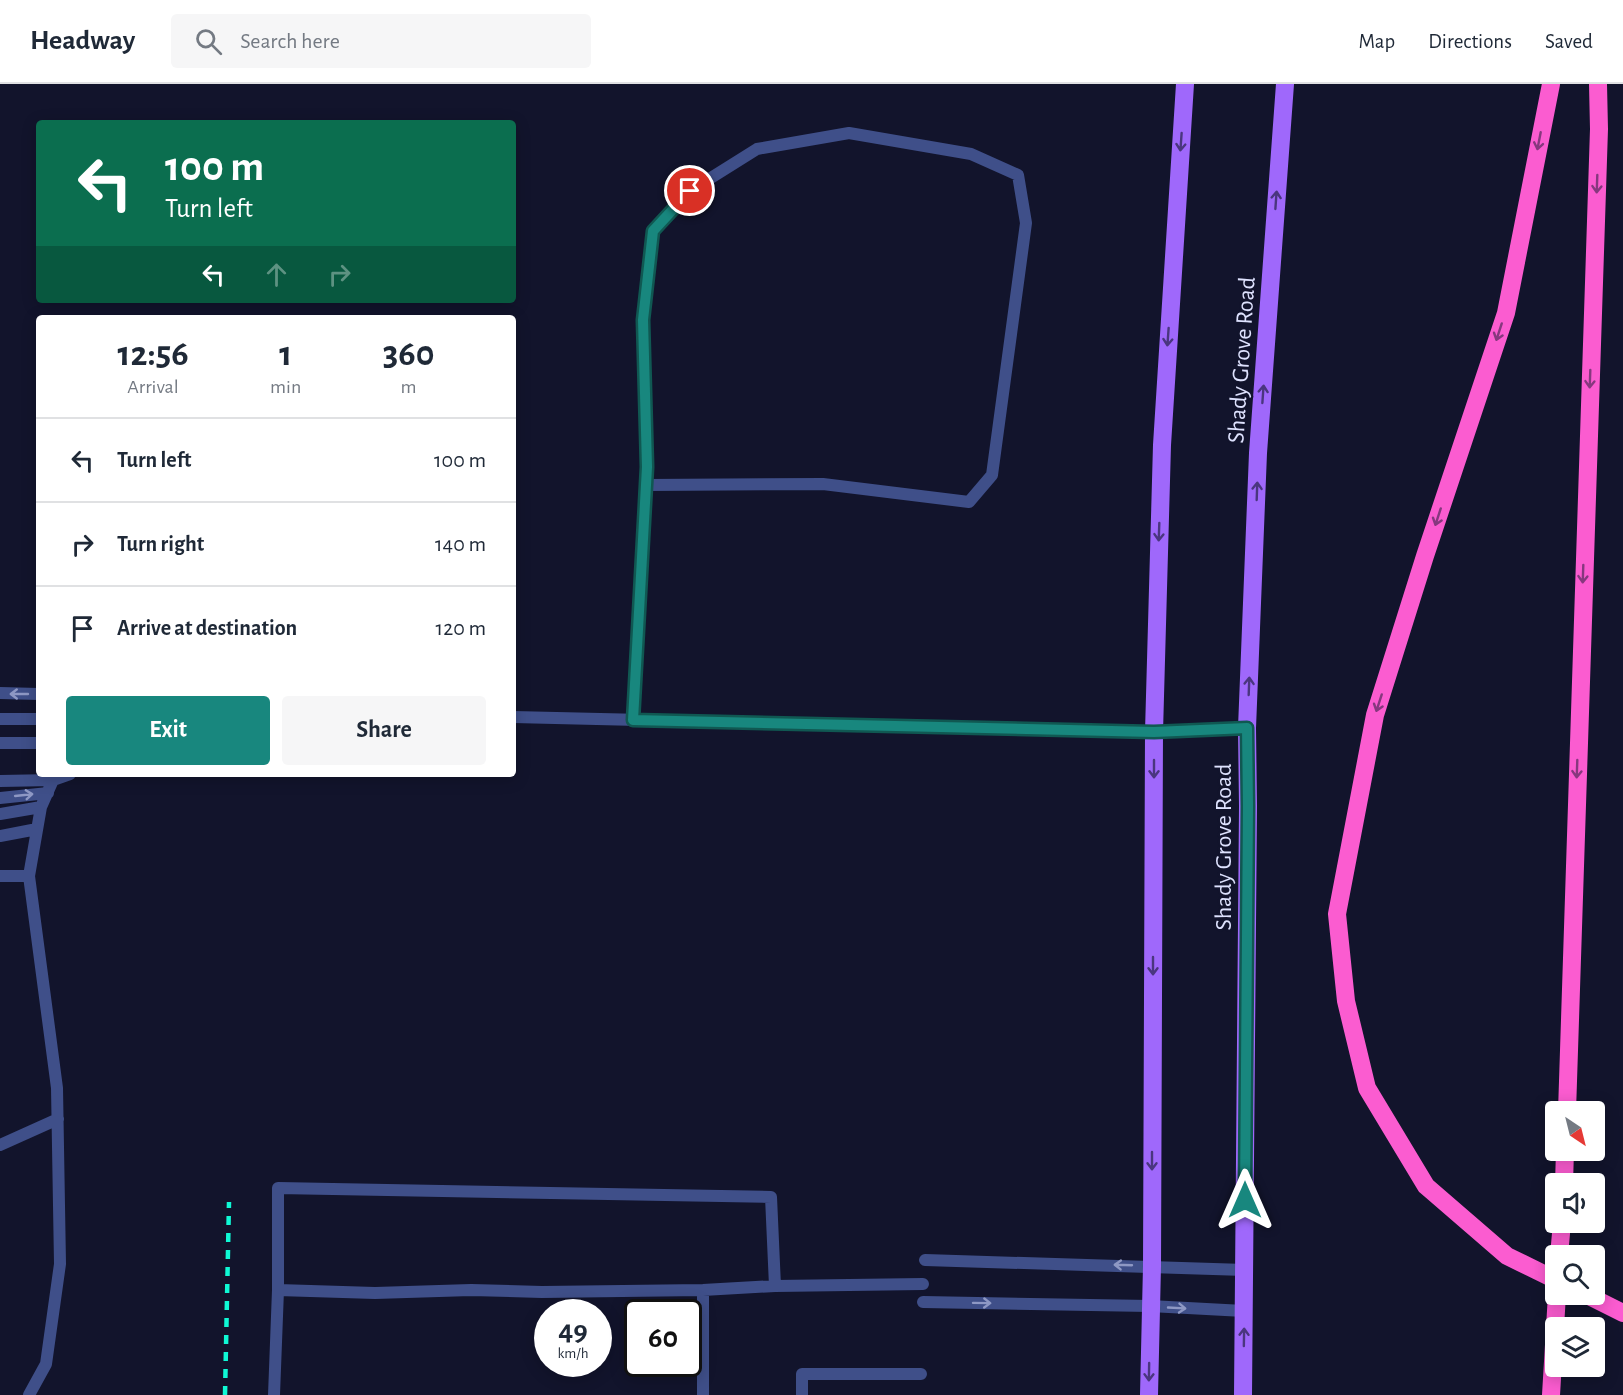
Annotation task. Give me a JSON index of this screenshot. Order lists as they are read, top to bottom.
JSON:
{
  "streets": {
    "main road": ["Shady Grove Road"]
  },
  "north": "bottom right",
  "page": {
    "header": "Headway",
    "search": "Search here",
    "nav": ["Map", "Directions", "Saved"],
    "turn": ["100 m", "Turn left"],
    "eta": [
      "12:56",
      "Arrival",
      "1",
      "min",
      "360",
      "m"
    ],
    "list": [
      {
        "name": "Turn left",
        "value": "100 m"
      },
      {
        "name": "Turn right",
        "value": "140 m"
      },
      {
        "name": "Arrive at destination",
        "value": "120 m"
      }
    ],
    "buttons": ["Exit", "Share"],
    "speed": "49 km/h",
    "limit": "60"
  }
}
